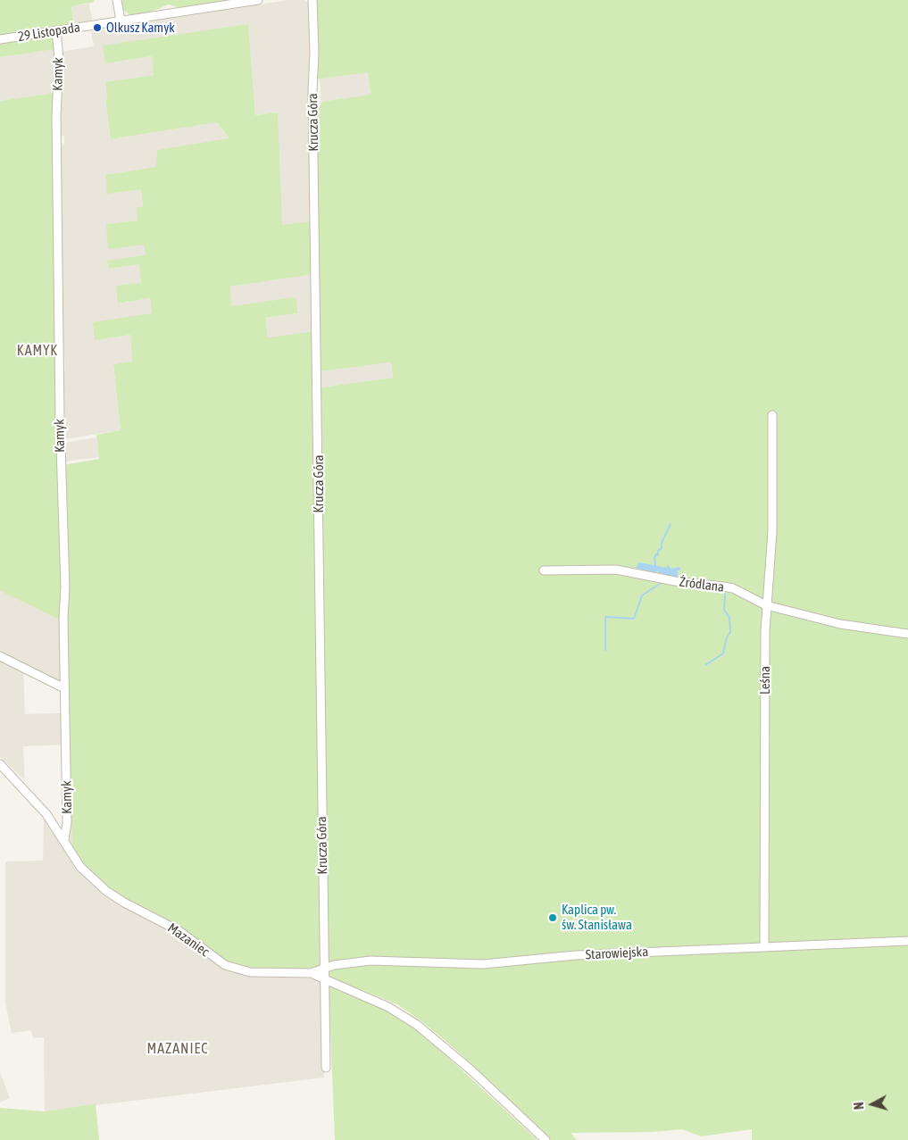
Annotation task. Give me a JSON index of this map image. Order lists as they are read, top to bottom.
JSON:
{
  "streets": {
    "street": [
      "29 Listopada",
      "Kamyk",
      "Krucza Góra",
      "Źródlana",
      "Leśna",
      "Mazaniec",
      "Starowiejska"
    ]
  },
  "crossings": [
    ["29 Listopada", "Kamyk"],
    ["Kamyk", "Mazaniec"],
    ["Krucza Góra", "Mazaniec"],
    ["Krucza Góra", "Starowiejska"],
    ["Źródlana", "Leśna"],
    ["Leśna", "Starowiejska"],
    ["Mazaniec", "Starowiejska"]
  ],
  "districts": ["KAMYK", "MAZANIEC"],
  "places": ["Olkusz Kamyk", "Kaplica pw. św. Stanisława"],
  "north": "left"
}
